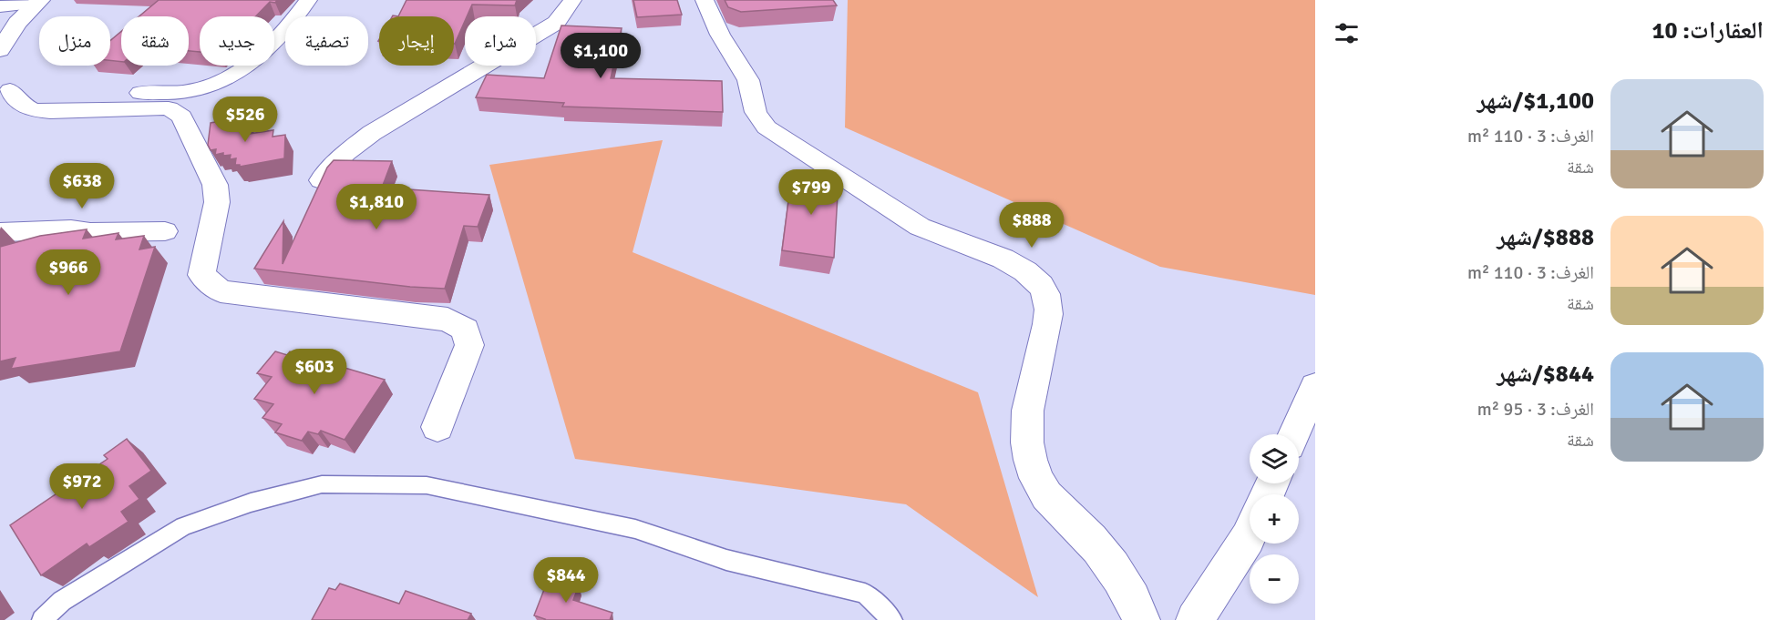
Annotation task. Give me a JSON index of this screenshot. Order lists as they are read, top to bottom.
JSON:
{
  "page": {
    "heading": "العقارات: 10",
    "chip": [
      "شراء",
      "إيجار",
      "تصفية",
      "جديد",
      "شقة",
      "منزل"
    ],
    "price": [
      "$1,100",
      "$526",
      "$638",
      "$799",
      "$1,810",
      "$888",
      "$966",
      "$603",
      "$972",
      "$844"
    ],
    "list": [
      {
        "name": "$1,100/شهر",
        "note": "الغرف: 3 · 110 m² · شقة"
      },
      {
        "name": "$888/شهر",
        "note": "الغرف: 3 · 110 m² · شقة"
      },
      {
        "name": "$844/شهر",
        "note": "الغرف: 3 · 95 m² · شقة"
      }
    ],
    "map_buttons": ["+", "−"]
  }
}
